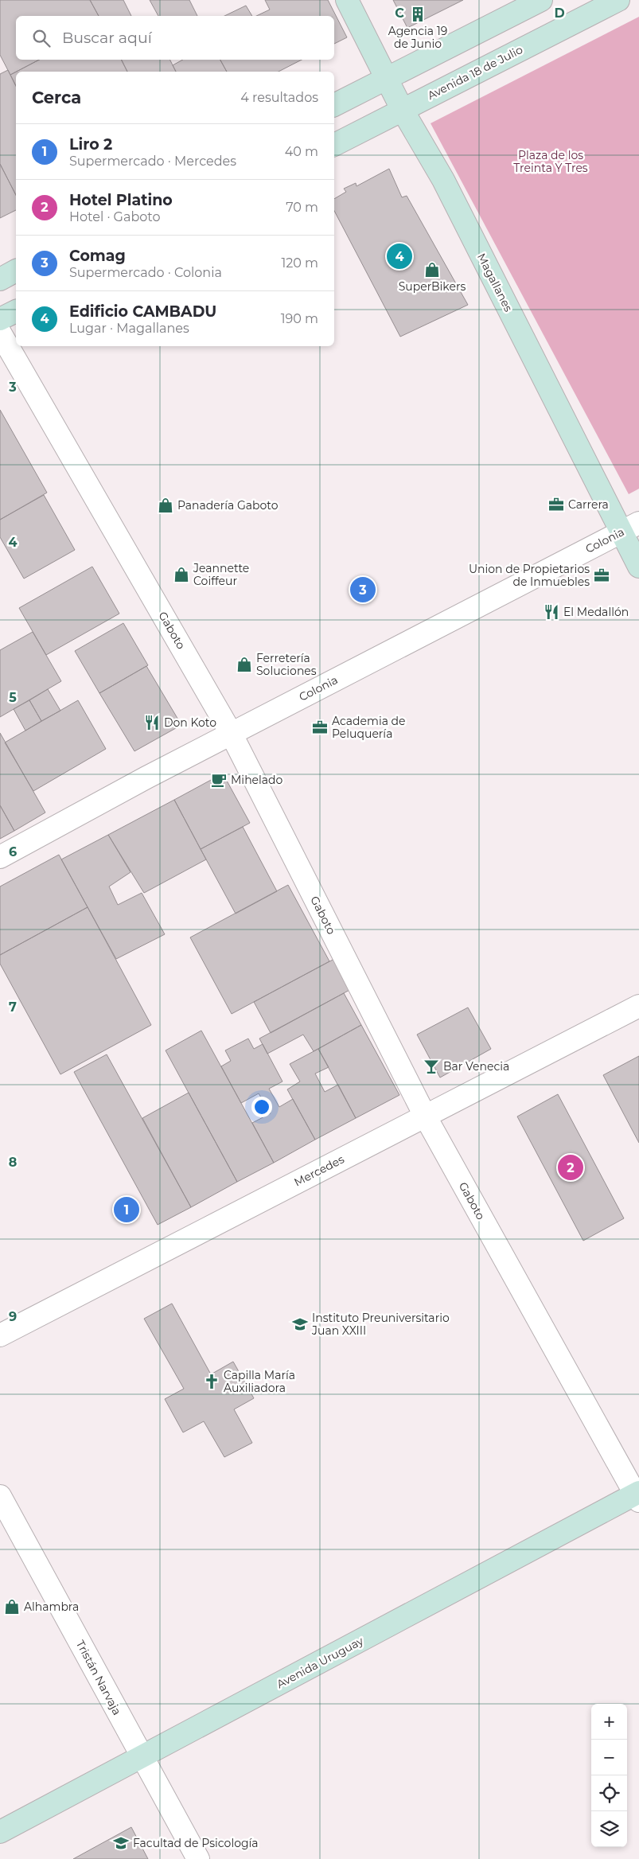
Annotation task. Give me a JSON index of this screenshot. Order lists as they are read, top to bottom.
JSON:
{
  "streets": {
    "street": [
      "Avenida 18 de Julio",
      "Magallanes",
      "Colonia",
      "Gaboto",
      "Mercedes",
      "Avenida Uruguay",
      "Tristán Narvaja"
    ]
  },
  "crossings": [
    ["Avenida 18 de Julio", "Magallanes"],
    ["Magallanes", "Colonia"],
    ["Colonia", "Gaboto"],
    ["Gaboto", "Mercedes"],
    ["Gaboto", "Avenida Uruguay"],
    ["Avenida Uruguay", "Tristán Narvaja"]
  ],
  "parks": ["Plaza de los Treinta Y Tres"],
  "places": {
    "building": ["Agencia 19 de Junio"],
    "shop": [
      "SuperBikers",
      "Panadería Gaboto",
      "Jeannette Coiffeur",
      "Ferretería Soluciones",
      "Alhambra"
    ],
    "office": ["Carrera", "Union de Propietarios de Inmuebles", "Academia de Peluquería"],
    "restaurant": ["El Medallón", "Don Koto"],
    "cafe": ["Mihelado"],
    "bar": ["Bar Venecia"],
    "school or university": ["Instituto Preuniversitario Juan XXIII", "Facultad de Psicología"],
    "church": ["Capilla María Auxiliadora"]
  },
  "page": {
    "search": "Buscar aquí",
    "heading": ["Cerca", "4 resultados"],
    "list": [
      {
        "mark": "1",
        "name": "Liro 2",
        "note": "Supermercado · Mercedes",
        "value": "40 m"
      },
      {
        "mark": "2",
        "name": "Hotel Platino",
        "note": "Hotel · Gaboto",
        "value": "70 m"
      },
      {
        "mark": "3",
        "name": "Comag",
        "note": "Supermercado · Colonia",
        "value": "120 m"
      },
      {
        "mark": "4",
        "name": "Edificio CAMBADU",
        "note": "Lugar · Magallanes",
        "value": "190 m"
      }
    ],
    "pins": [
      "4",
      "3",
      "2",
      "1"
    ],
    "map_buttons": ["+", "−"]
  },
  "grid": {
    "columns": ["C", "D"],
    "rows": [
      "3",
      "4",
      "5",
      "6",
      "7",
      "8",
      "9"
    ]
  }
}
